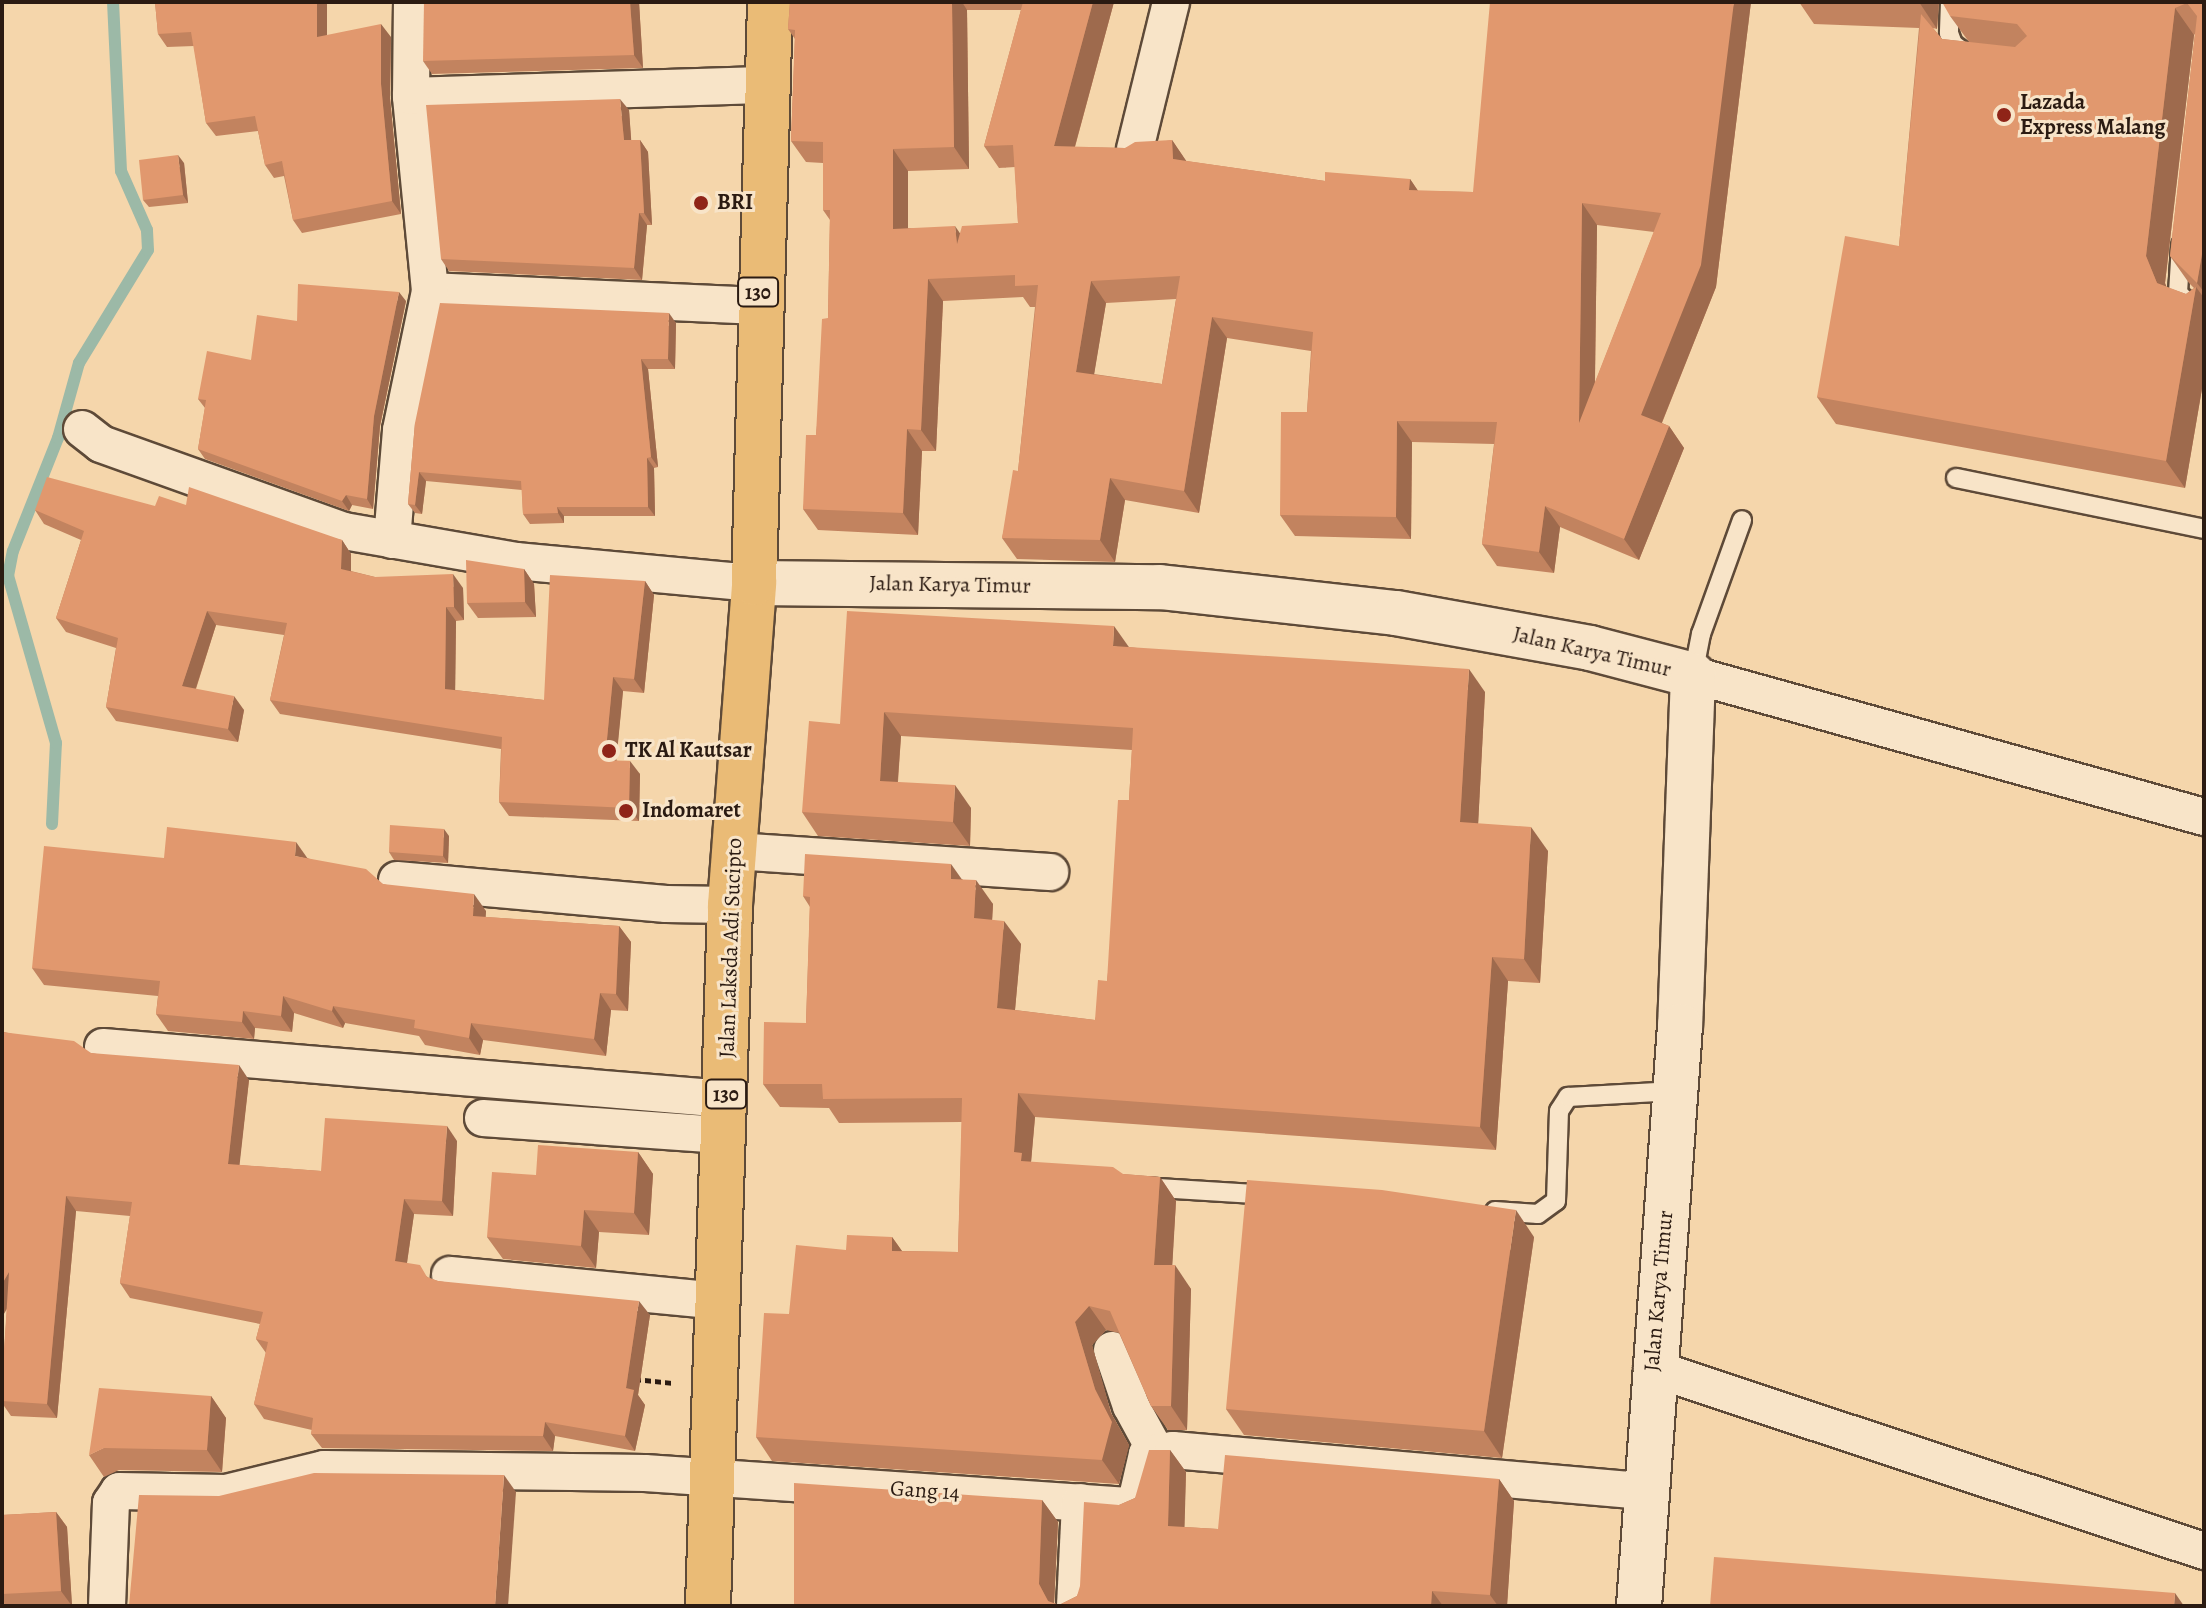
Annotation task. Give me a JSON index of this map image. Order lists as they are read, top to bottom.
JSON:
{
  "streets": {
    "main road": ["130", "Jalan Laksda Adi Sucipto"],
    "street": ["Jalan Karya Timur", "Gang 14"]
  },
  "crossings": [
    ["Jalan Karya Timur", "Jalan Laksda Adi Sucipto"],
    ["Jalan Laksda Adi Sucipto", "Gang 14"]
  ],
  "places": [
    "Lazada Express Malang",
    "BRI",
    "TK Al Kautsar",
    "Indomaret"
  ]
}
